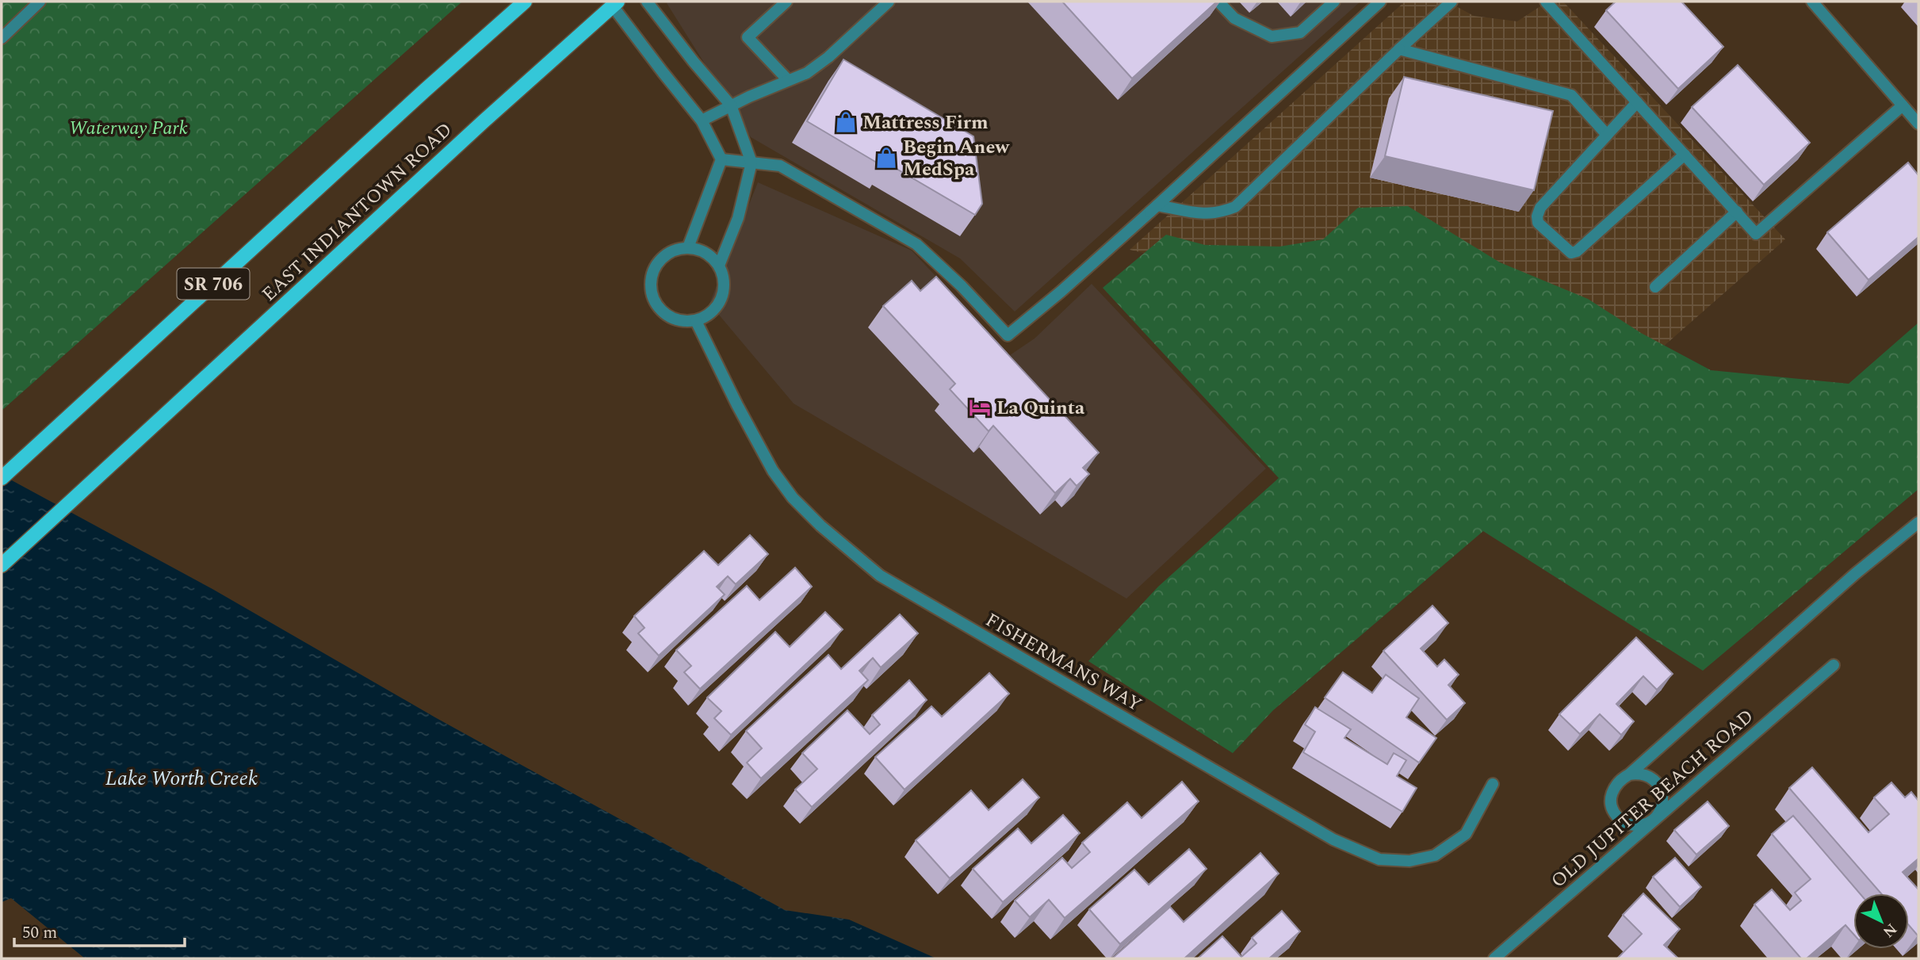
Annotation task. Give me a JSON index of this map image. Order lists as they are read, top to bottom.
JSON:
{
  "streets": {
    "main road": ["EAST INDIANTOWN ROAD", "SR 706"],
    "street": ["FISHERMANS WAY", "OLD JUPITER BEACH ROAD"]
  },
  "water": ["Lake Worth Creek"],
  "parks": ["Waterway Park"],
  "places": {
    "shop": ["Mattress Firm", "Begin Anew MedSpa"],
    "hotel": ["La Quinta"]
  },
  "scale_bar": "50 m",
  "north": "bottom right"
}
